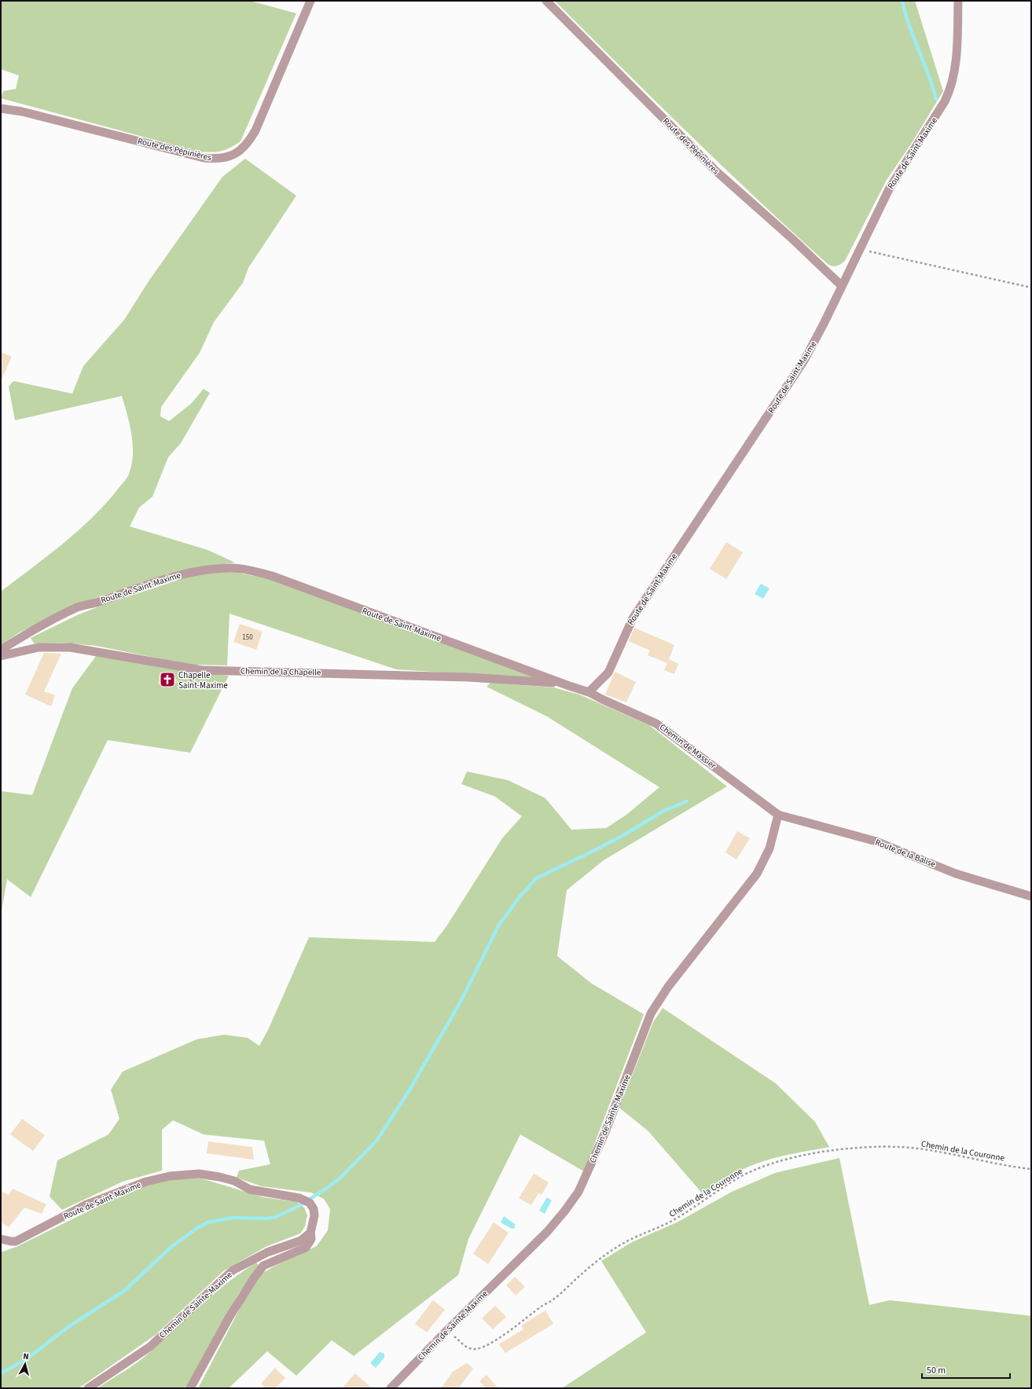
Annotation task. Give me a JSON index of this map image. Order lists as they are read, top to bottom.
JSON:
{
  "streets": {
    "street": [
      "Route des Pépinières",
      "Route de Saint-Maxime",
      "Chemin de la Chapelle",
      "Chemin de Massier",
      "Route de la Balise",
      "Chemin de Sainte-Maxime"
    ],
    "path": ["Chemin de la Couronne"]
  },
  "crossings": [
    ["Route des Pépinières", "Route de Saint-Maxime"],
    ["Route de Saint-Maxime", "Chemin de la Chapelle"],
    ["Route de Saint-Maxime", "Chemin de Massier"],
    ["Route de Saint-Maxime", "Chemin de Sainte-Maxime"],
    ["Chemin de Massier", "Route de la Balise"],
    ["Chemin de Massier", "Chemin de Sainte-Maxime"],
    ["Route de la Balise", "Chemin de Sainte-Maxime"],
    ["Chemin de Sainte-Maxime", "Chemin de la Couronne"]
  ],
  "places": {
    "church": ["Chapelle Saint-Maxime"]
  },
  "house_numbers": ["150"],
  "scale_bar": "50 m",
  "north": "top"
}
